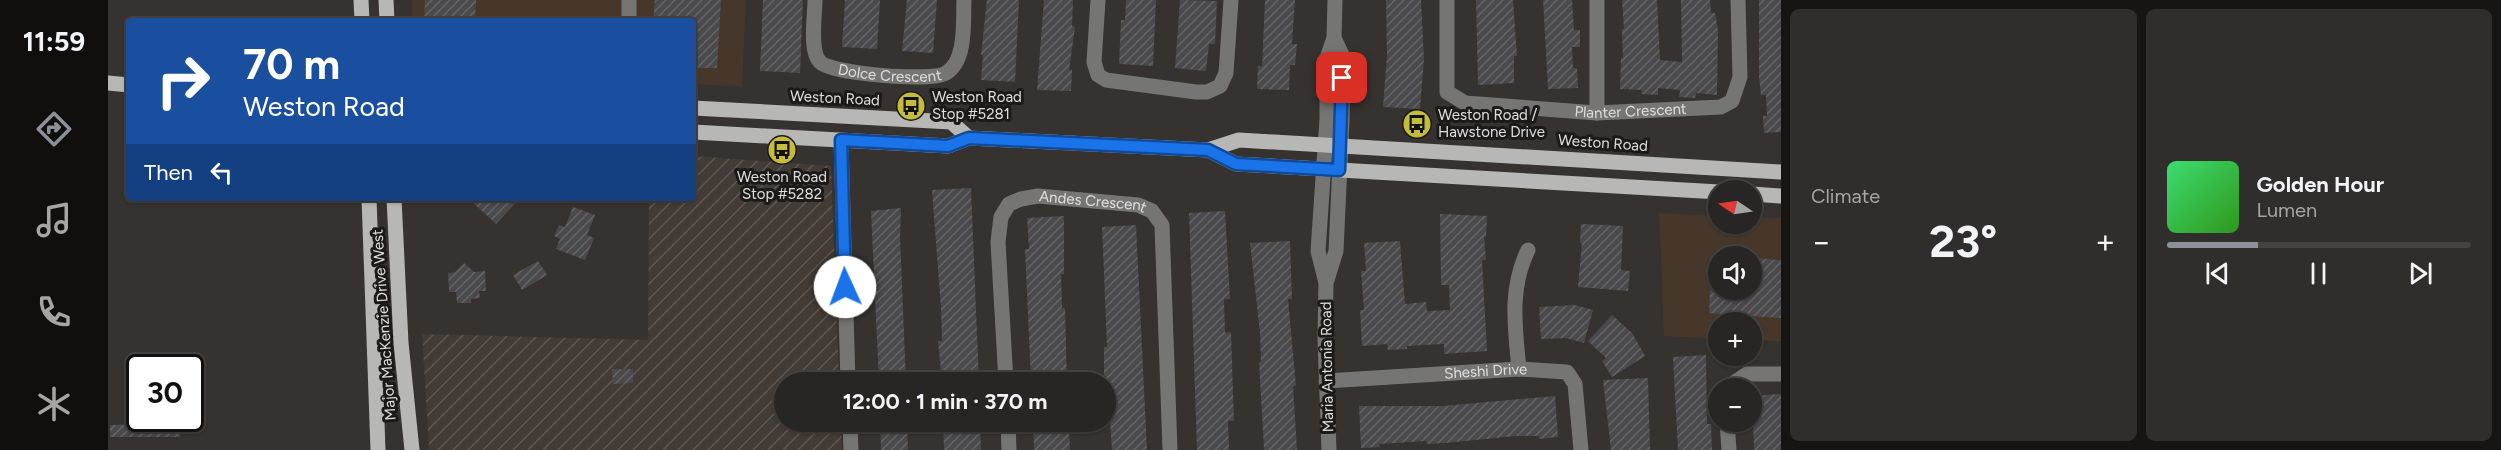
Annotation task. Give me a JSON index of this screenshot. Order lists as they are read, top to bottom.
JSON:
{
  "streets": {
    "main road": ["Weston Road", "Major MacKenzie Drive West"],
    "street": [
      "Dolce Crescent",
      "Planter Crescent",
      "Andes Crescent",
      "Maria Antonia Road",
      "Sheshi Drive"
    ]
  },
  "crossings": [
    ["Weston Road", "Maria Antonia Road"],
    ["Maria Antonia Road", "Sheshi Drive"]
  ],
  "places": {
    "bus stop": ["Weston Road Stop #5281", "Weston Road / Hawstone Drive", "Weston Road Stop #5282"]
  },
  "north": "left",
  "page": {
    "tabs": "11:59",
    "tile": "Climate",
    "turn": ["70 m", "Weston Road"],
    "then": "Then",
    "song": ["Golden Hour", "Lumen"],
    "map_buttons": ["+", "−"],
    "heat": ["−", "23°", "+"],
    "limit": "30",
    "trip": "12:00 · 1 min · 370 m"
  }
}
